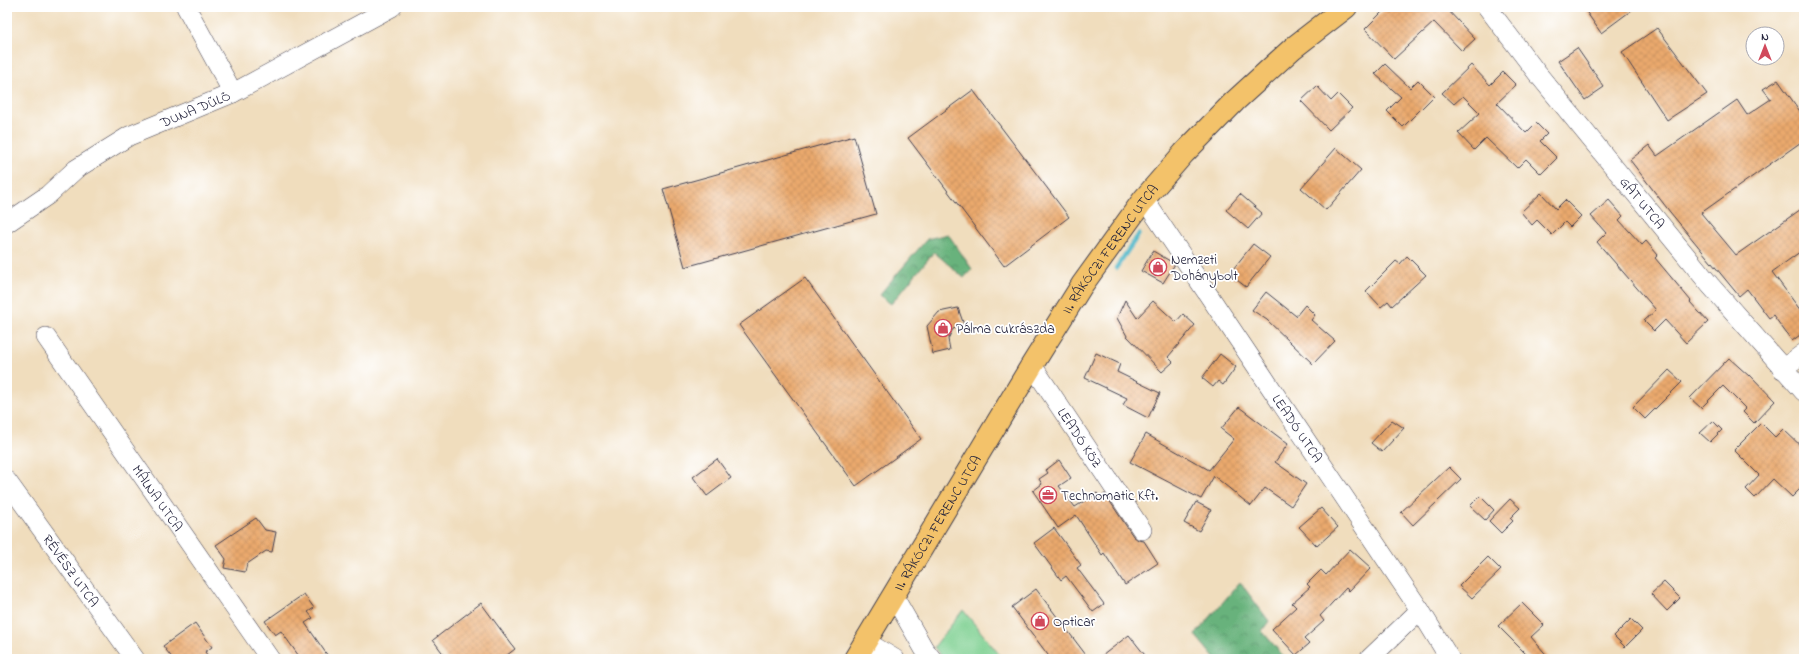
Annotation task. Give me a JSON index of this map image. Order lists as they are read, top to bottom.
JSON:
{
  "streets": {
    "main road": ["II. RÁKÓCZI FERENC UTCA"],
    "street": [
      "DUNA DŰLŐ",
      "GÁT UTCA",
      "LEADÓ UTCA",
      "LEADÓ KÖZ",
      "MÁLNA UTCA",
      "RÉVÉSZ UTCA"
    ]
  },
  "crossings": [
    ["II. RÁKÓCZI FERENC UTCA", "LEADÓ UTCA"],
    ["II. RÁKÓCZI FERENC UTCA", "LEADÓ KÖZ"]
  ],
  "places": {
    "shop": ["Nemzeti Dohánybolt", "Pálma cukrászda", "Opticar"],
    "office": ["Technomatic Kft."]
  },
  "north": "top"
}
